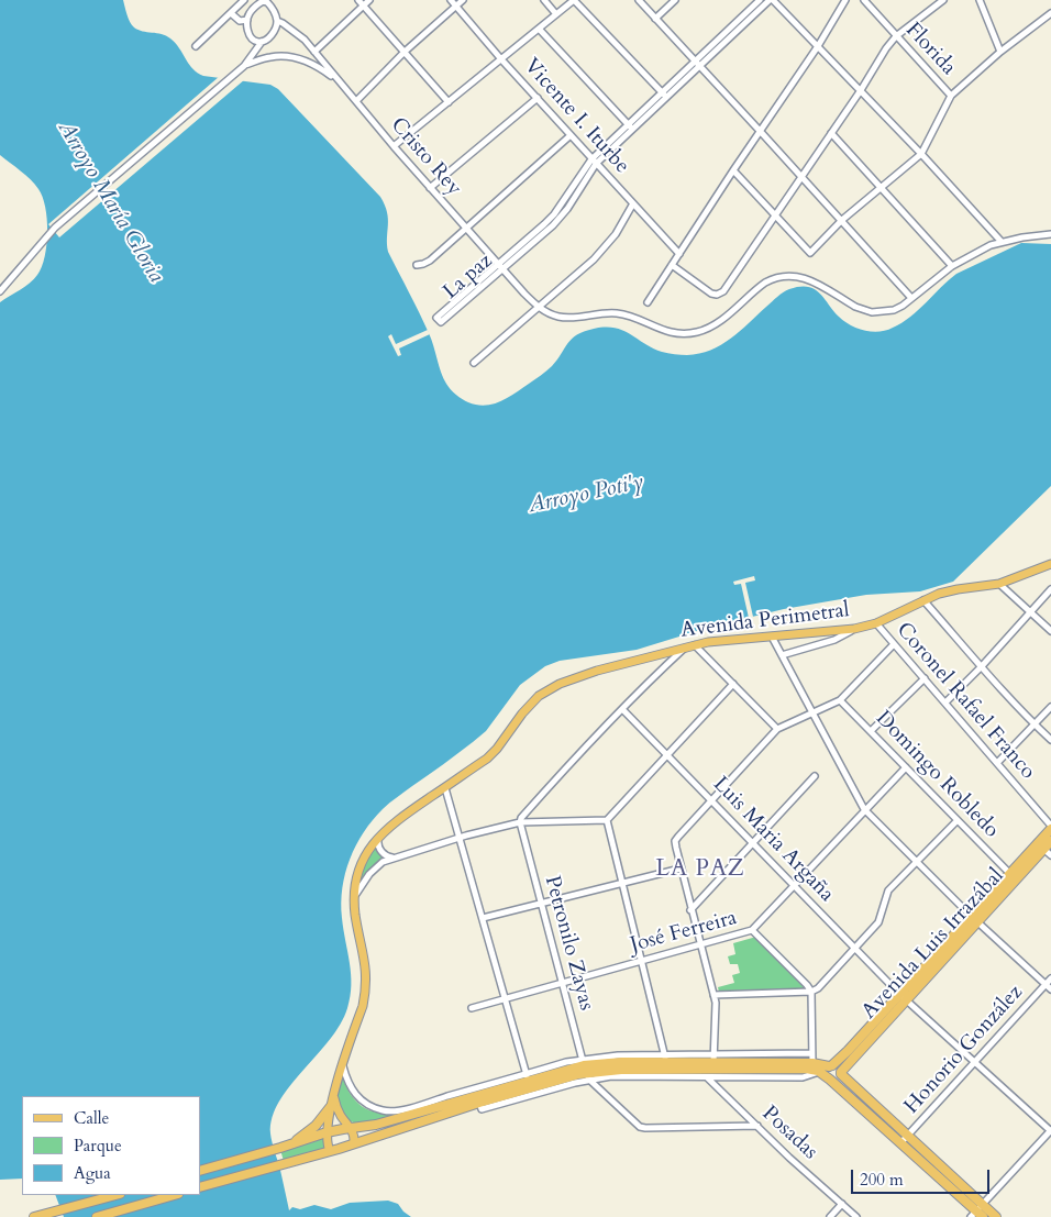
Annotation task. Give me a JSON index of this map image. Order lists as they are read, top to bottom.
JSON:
{
  "streets": {
    "highway": ["Avenida Luis Irrazábal"],
    "main road": ["Avenida Perimetral"],
    "street": [
      "Florida",
      "Vicente I. Iturbe",
      "Cristo Rey",
      "La paz",
      "Coronel Rafael Franco",
      "Domingo Robledo",
      "Luis Maria Argaña",
      "José Ferreira",
      "Petronilo Zayas",
      "Honorio González",
      "Posadas"
    ]
  },
  "crossings": [
    ["Vicente I. Iturbe", "La paz"],
    ["Cristo Rey", "La paz"],
    ["Avenida Perimetral", "Coronel Rafael Franco"],
    ["Domingo Robledo", "José Ferreira"],
    ["Luis Maria Argaña", "José Ferreira"],
    ["Luis Maria Argaña", "Avenida Luis Irrazábal"],
    ["Luis Maria Argaña", "Honorio González"],
    ["José Ferreira", "Petronilo Zayas"]
  ],
  "districts": ["LA PAZ"],
  "water": ["Arroyo María Gloria", "Arroyo Poti'y"],
  "legend": ["Calle", "Parque", "Agua"],
  "scale_bar": "200 m"
}
